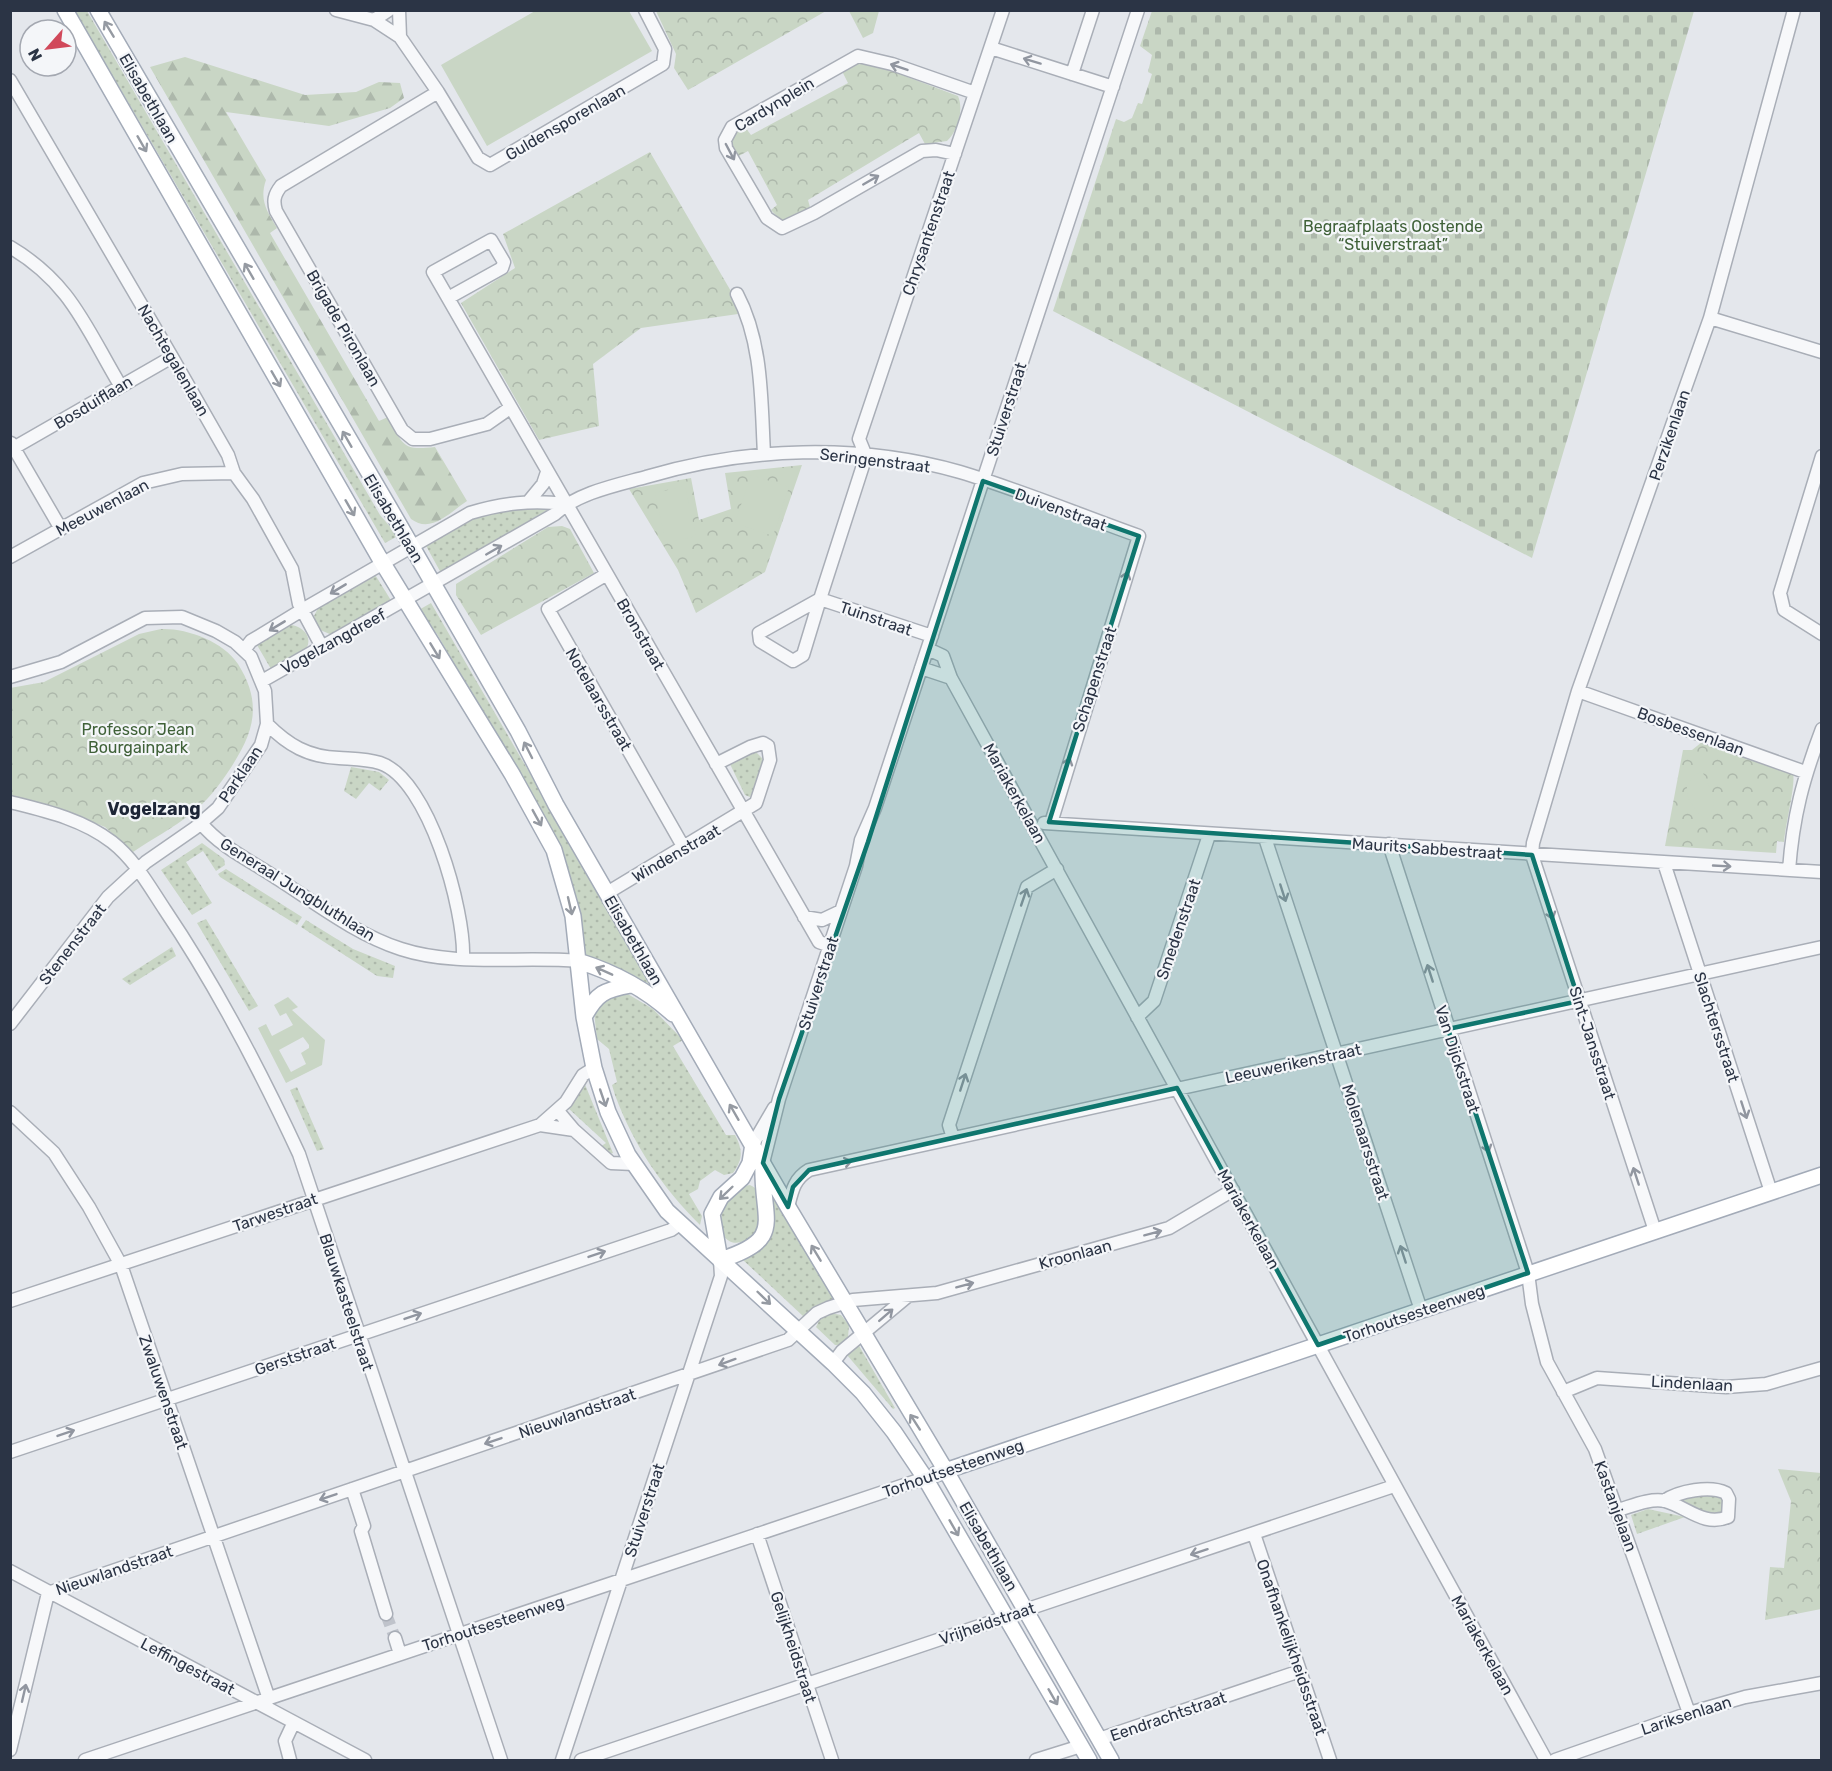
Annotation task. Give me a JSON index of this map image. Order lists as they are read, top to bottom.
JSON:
{
  "streets": {
    "main road": [
      "Elisabethlaan",
      "Torhoutsesteenweg",
      "Vrijheidstraat",
      "Eendrachtstraat"
    ],
    "street": [
      "Cardynplein",
      "Guldensporenlaan",
      "Chrysantenstraat",
      "Brigade Pironlaan",
      "Nachtegalenlaan",
      "Bosduiflaan",
      "Stuiverstraat",
      "Perzikenlaan",
      "Seringenstraat",
      "Meeuwenlaan",
      "Duivenstraat",
      "Tuinstraat",
      "Bronstraat",
      "Vogelzangdreef",
      "Schapenstraat",
      "Notelaarsstraat",
      "Bosbessenlaan",
      "Parklaan",
      "Mariakerkelaan",
      "Maurits Sabbestraat",
      "Windenstraat",
      "Generaal Jungbluthlaan",
      "Smedenstraat",
      "Stenenstraat",
      "Slachtersstraat",
      "Sint-Jansstraat",
      "Van Dijckstraat",
      "Leeuwerikenstraat",
      "Molenaarsstraat",
      "Tarwestraat",
      "Kroonlaan",
      "Blauwkasteelstraat",
      "Gerststraat",
      "Lindenlaan",
      "Zwaluwenstraat",
      "Nieuwlandstraat",
      "Kastanjelaan",
      "Gelijkheidstraat",
      "Onafhankelijkheidsstraat",
      "Leffingestraat",
      "Lariksenlaan"
    ]
  },
  "crossings": [
    ["Elisabethlaan", "Stuiverstraat"],
    ["Elisabethlaan", "Seringenstraat"],
    ["Elisabethlaan", "Vogelzangdreef"],
    ["Elisabethlaan", "Windenstraat"],
    ["Elisabethlaan", "Generaal Jungbluthlaan"],
    ["Elisabethlaan", "Leeuwerikenstraat"],
    ["Elisabethlaan", "Tarwestraat"],
    ["Elisabethlaan", "Kroonlaan"],
    ["Elisabethlaan", "Torhoutsesteenweg"],
    ["Elisabethlaan", "Gerststraat"],
    ["Elisabethlaan", "Nieuwlandstraat"],
    ["Elisabethlaan", "Vrijheidstraat"],
    ["Elisabethlaan", "Eendrachtstraat"],
    ["Cardynplein", "Chrysantenstraat"],
    ["Guldensporenlaan", "Brigade Pironlaan"],
    ["Chrysantenstraat", "Seringenstraat"],
    ["Nachtegalenlaan", "Bosduiflaan"],
    ["Nachtegalenlaan", "Meeuwenlaan"],
    ["Nachtegalenlaan", "Vogelzangdreef"],
    ["Stuiverstraat", "Seringenstraat"],
    ["Stuiverstraat", "Duivenstraat"],
    ["Stuiverstraat", "Tuinstraat"],
    ["Stuiverstraat", "Bronstraat"],
    ["Stuiverstraat", "Mariakerkelaan"],
    ["Stuiverstraat", "Torhoutsesteenweg"],
    ["Stuiverstraat", "Nieuwlandstraat"],
    ["Perzikenlaan", "Bosbessenlaan"],
    ["Perzikenlaan", "Maurits Sabbestraat"],
    ["Perzikenlaan", "Sint-Jansstraat"],
    ["Seringenstraat", "Duivenstraat"],
    ["Seringenstraat", "Bronstraat"],
    ["Seringenstraat", "Vogelzangdreef"],
    ["Duivenstraat", "Schapenstraat"],
    ["Bronstraat", "Notelaarsstraat"],
    ["Bronstraat", "Windenstraat"],
    ["Vogelzangdreef", "Parklaan"],
    ["Schapenstraat", "Maurits Sabbestraat"],
    ["Notelaarsstraat", "Windenstraat"],
    ["Parklaan", "Generaal Jungbluthlaan"],
    ["Parklaan", "Stenenstraat"],
    ["Parklaan", "Blauwkasteelstraat"],
    ["Mariakerkelaan", "Maurits Sabbestraat"],
    ["Mariakerkelaan", "Smedenstraat"],
    ["Mariakerkelaan", "Leeuwerikenstraat"],
    ["Mariakerkelaan", "Kroonlaan"],
    ["Mariakerkelaan", "Torhoutsesteenweg"],
    ["Mariakerkelaan", "Vrijheidstraat"],
    ["Maurits Sabbestraat", "Smedenstraat"],
    ["Maurits Sabbestraat", "Slachtersstraat"],
    ["Maurits Sabbestraat", "Sint-Jansstraat"],
    ["Maurits Sabbestraat", "Van Dijckstraat"],
    ["Maurits Sabbestraat", "Molenaarsstraat"],
    ["Stenenstraat", "Blauwkasteelstraat"],
    ["Slachtersstraat", "Leeuwerikenstraat"],
    ["Slachtersstraat", "Torhoutsesteenweg"],
    ["Sint-Jansstraat", "Leeuwerikenstraat"],
    ["Sint-Jansstraat", "Torhoutsesteenweg"],
    ["Van Dijckstraat", "Leeuwerikenstraat"],
    ["Van Dijckstraat", "Torhoutsesteenweg"],
    ["Van Dijckstraat", "Kastanjelaan"],
    ["Leeuwerikenstraat", "Molenaarsstraat"],
    ["Molenaarsstraat", "Torhoutsesteenweg"],
    ["Tarwestraat", "Blauwkasteelstraat"],
    ["Tarwestraat", "Zwaluwenstraat"],
    ["Blauwkasteelstraat", "Torhoutsesteenweg"],
    ["Blauwkasteelstraat", "Gerststraat"],
    ["Blauwkasteelstraat", "Nieuwlandstraat"],
    ["Torhoutsesteenweg", "Zwaluwenstraat"],
    ["Torhoutsesteenweg", "Kastanjelaan"],
    ["Torhoutsesteenweg", "Gelijkheidstraat"],
    ["Torhoutsesteenweg", "Leffingestraat"],
    ["Gerststraat", "Zwaluwenstraat"],
    ["Lindenlaan", "Kastanjelaan"],
    ["Zwaluwenstraat", "Nieuwlandstraat"],
    ["Nieuwlandstraat", "Leffingestraat"],
    ["Kastanjelaan", "Lariksenlaan"],
    ["Vrijheidstraat", "Gelijkheidstraat"],
    ["Vrijheidstraat", "Onafhankelijkheidsstraat"],
    ["Onafhankelijkheidsstraat", "Eendrachtstraat"]
  ],
  "one_way": [
    "Schapenstraat",
    "Slachtersstraat",
    "Kroonlaan",
    "Gerststraat",
    "Nieuwlandstraat"
  ],
  "districts": ["Vogelzang"],
  "parks": ["Begraafplaats Oostende “Stuiverstraat”", "Professor Jean Bourgainpark"],
  "north": "bottom left"
}
